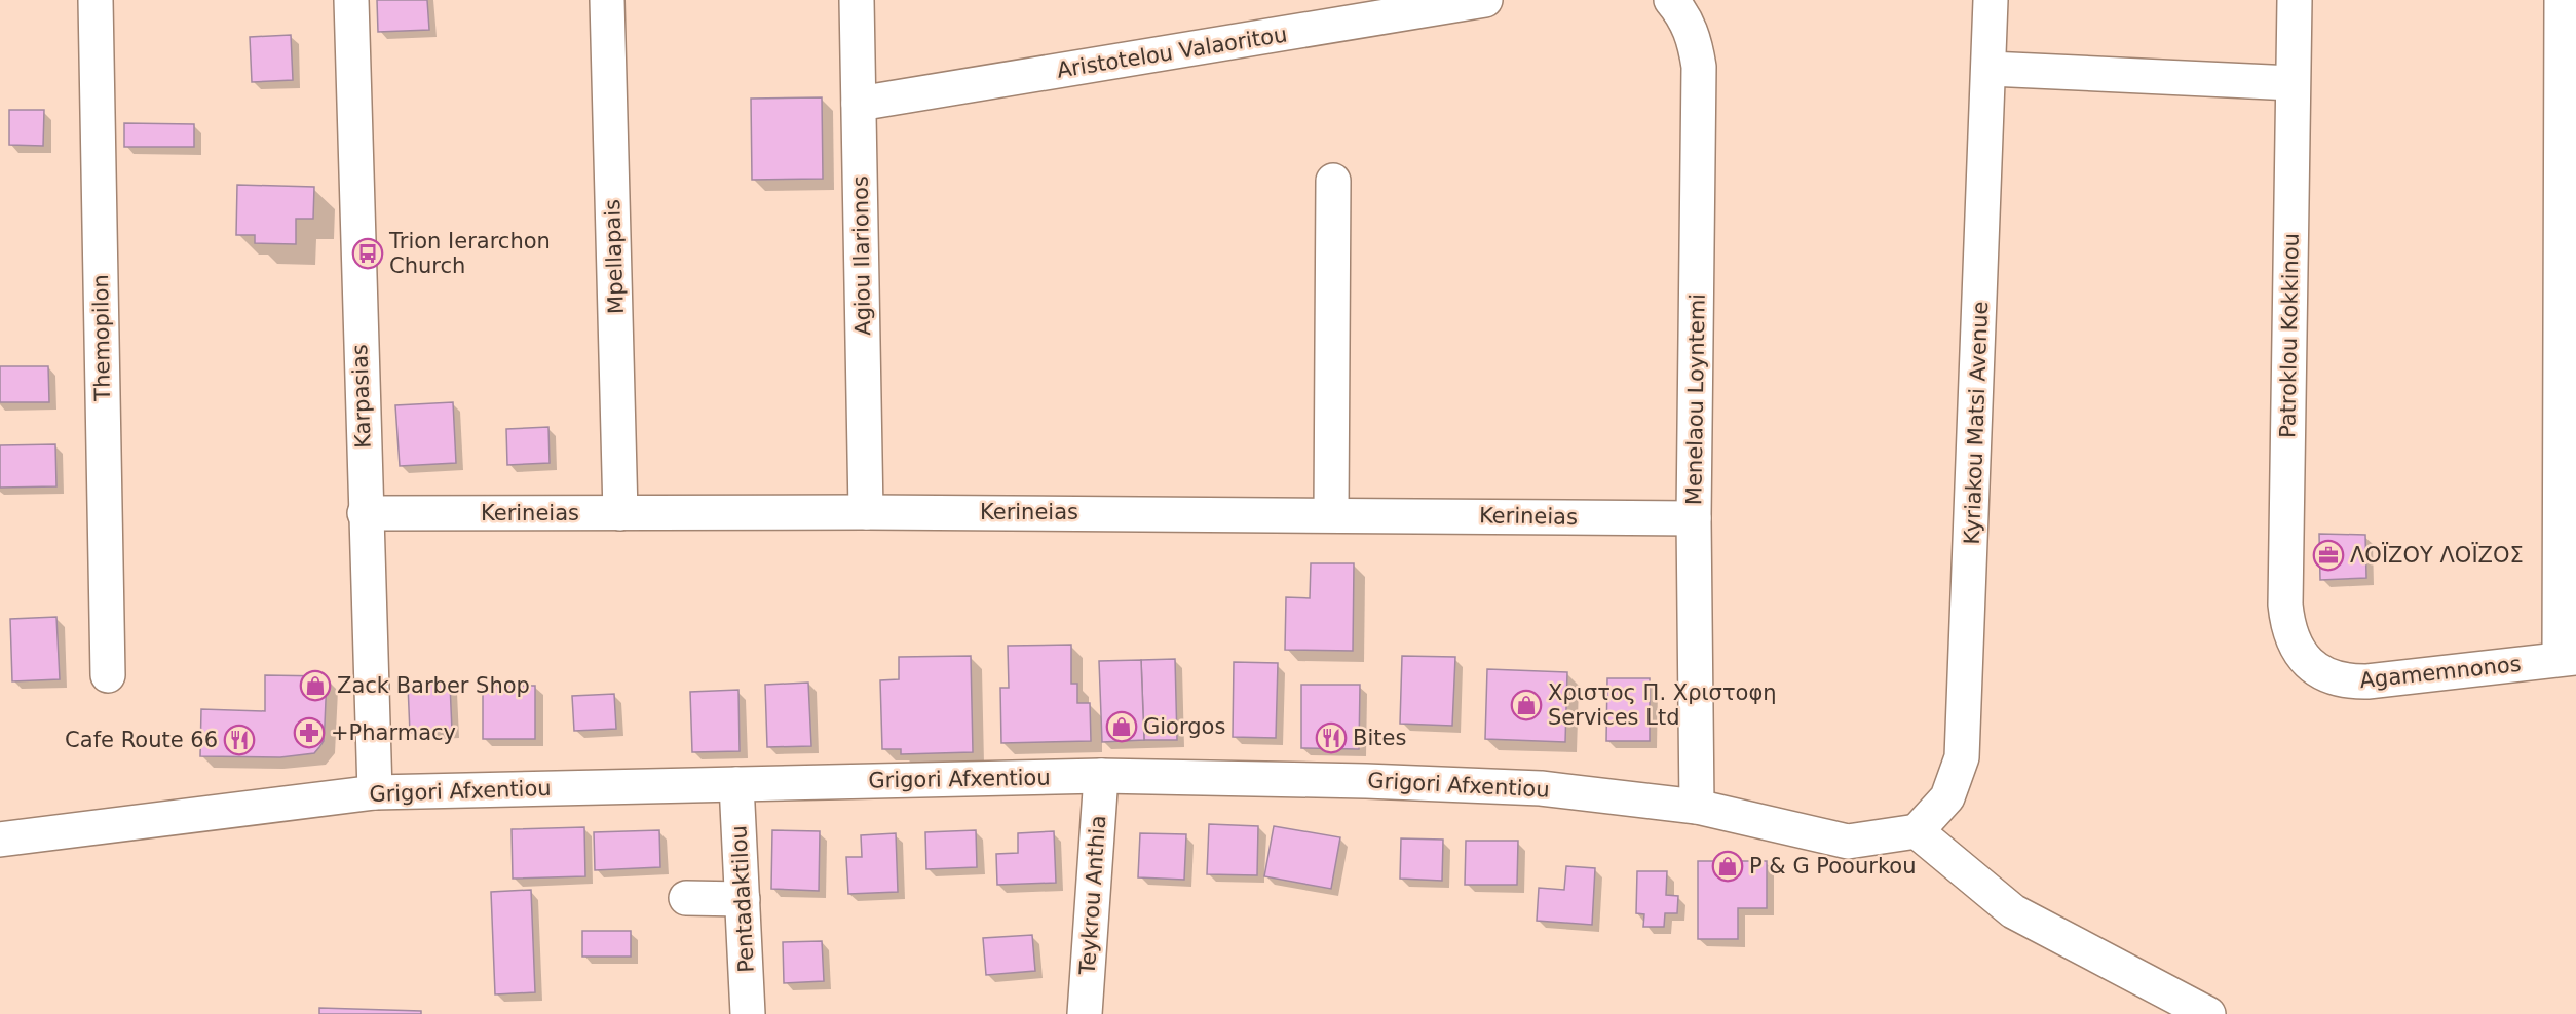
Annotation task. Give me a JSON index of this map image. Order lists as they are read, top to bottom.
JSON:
{
  "streets": {
    "street": [
      "Aristotelou Valaoritou",
      "Agiou Ilarionos",
      "Mpellapais",
      "Patroklou Kokkinou",
      "Themopilon",
      "Karpasias",
      "Menelaou Loyntemi",
      "Kyriakou Matsi Avenue",
      "Kerineias",
      "Agamemnonos",
      "Grigori Afxentiou",
      "Teykrou Anthia",
      "Pentadaktilou"
    ]
  },
  "crossings": [
    ["Aristotelou Valaoritou", "Agiou Ilarionos"],
    ["Agiou Ilarionos", "Kerineias"],
    ["Mpellapais", "Kerineias"],
    ["Patroklou Kokkinou", "Agamemnonos"],
    ["Karpasias", "Kerineias"],
    ["Karpasias", "Grigori Afxentiou"],
    ["Menelaou Loyntemi", "Kerineias"],
    ["Menelaou Loyntemi", "Grigori Afxentiou"],
    ["Kyriakou Matsi Avenue", "Grigori Afxentiou"],
    ["Grigori Afxentiou", "Teykrou Anthia"],
    ["Grigori Afxentiou", "Pentadaktilou"]
  ],
  "places": {
    "bus stop": ["Trion Ierarchon Church"],
    "office": ["ΛΟΪΖΟΥ ΛΟΪΖΟΣ"],
    "shop": [
      "Zack Barber Shop",
      "Χριστος Π. Χριστοφη Services Ltd",
      "Giorgos",
      "P & G Poourkou"
    ],
    "pharmacy": ["+Pharmacy"],
    "restaurant": ["Bites", "Cafe Route 66"]
  }
}
